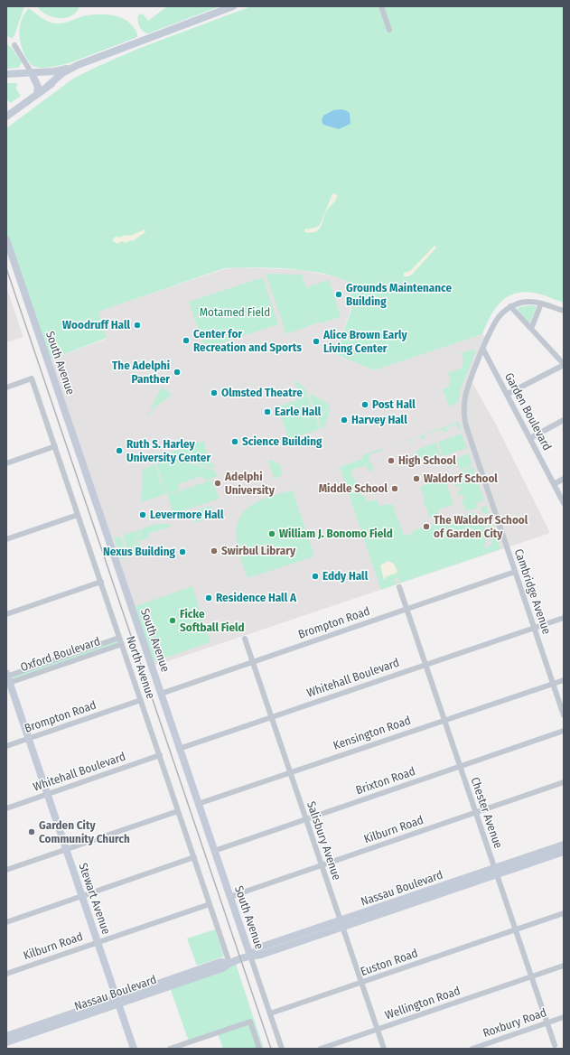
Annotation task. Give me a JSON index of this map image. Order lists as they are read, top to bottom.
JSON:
{
  "streets": {
    "main road": ["South Avenue", "Nassau Boulevard", "Stewart Avenue"],
    "street": [
      "Garden Boulevard",
      "Cambridge Avenue",
      "Brompton Road",
      "Oxford Boulevard",
      "North Avenue",
      "Whitehall Boulevard",
      "Kensington Road",
      "Brixton Road",
      "Chester Avenue",
      "Kilburn Road",
      "Salisbury Avenue",
      "Euston Road",
      "Wellington Road",
      "Roxbury Road"
    ]
  },
  "crossings": [
    ["South Avenue", "Brompton Road"],
    ["South Avenue", "Whitehall Boulevard"],
    ["South Avenue", "Kensington Road"],
    ["South Avenue", "Brixton Road"],
    ["South Avenue", "Kilburn Road"],
    ["South Avenue", "Nassau Boulevard"],
    ["South Avenue", "Euston Road"],
    ["Garden Boulevard", "Cambridge Avenue"],
    ["Cambridge Avenue", "Brompton Road"],
    ["Cambridge Avenue", "Whitehall Boulevard"],
    ["Cambridge Avenue", "Kensington Road"],
    ["Brompton Road", "North Avenue"],
    ["Brompton Road", "Chester Avenue"],
    ["Brompton Road", "Salisbury Avenue"],
    ["Brompton Road", "Stewart Avenue"],
    ["Oxford Boulevard", "North Avenue"],
    ["Oxford Boulevard", "Stewart Avenue"],
    ["North Avenue", "Whitehall Boulevard"],
    ["North Avenue", "Kilburn Road"],
    ["North Avenue", "Nassau Boulevard"],
    ["Whitehall Boulevard", "Chester Avenue"],
    ["Whitehall Boulevard", "Salisbury Avenue"],
    ["Whitehall Boulevard", "Stewart Avenue"],
    ["Kensington Road", "Chester Avenue"],
    ["Kensington Road", "Salisbury Avenue"],
    ["Brixton Road", "Chester Avenue"],
    ["Brixton Road", "Salisbury Avenue"],
    ["Chester Avenue", "Kilburn Road"],
    ["Chester Avenue", "Nassau Boulevard"],
    ["Chester Avenue", "Euston Road"],
    ["Chester Avenue", "Wellington Road"],
    ["Chester Avenue", "Roxbury Road"],
    ["Kilburn Road", "Salisbury Avenue"],
    ["Kilburn Road", "Stewart Avenue"],
    ["Salisbury Avenue", "Nassau Boulevard"],
    ["Salisbury Avenue", "Euston Road"],
    ["Salisbury Avenue", "Wellington Road"],
    ["Nassau Boulevard", "Stewart Avenue"]
  ],
  "parks": ["Motamed Field"],
  "places": [
    "Grounds Maintenance Building",
    "Woodruff Hall",
    "Center for Recreation and Sports",
    "Alice Brown Early Living Center",
    "The Adelphi Panther",
    "Olmsted Theatre",
    "Post Hall",
    "Earle Hall",
    "Harvey Hall",
    "Science Building",
    "Ruth S. Harley University Center",
    "High School",
    "Waldorf School",
    "Adelphi University",
    "Middle School",
    "Levermore Hall",
    "The Waldorf School of Garden City",
    "William J. Bonomo Field",
    "Swirbul Library",
    "Nexus Building",
    "Eddy Hall",
    "Residence Hall A",
    "Ficke Softball Field",
    "Garden City Community Church"
  ]
}
